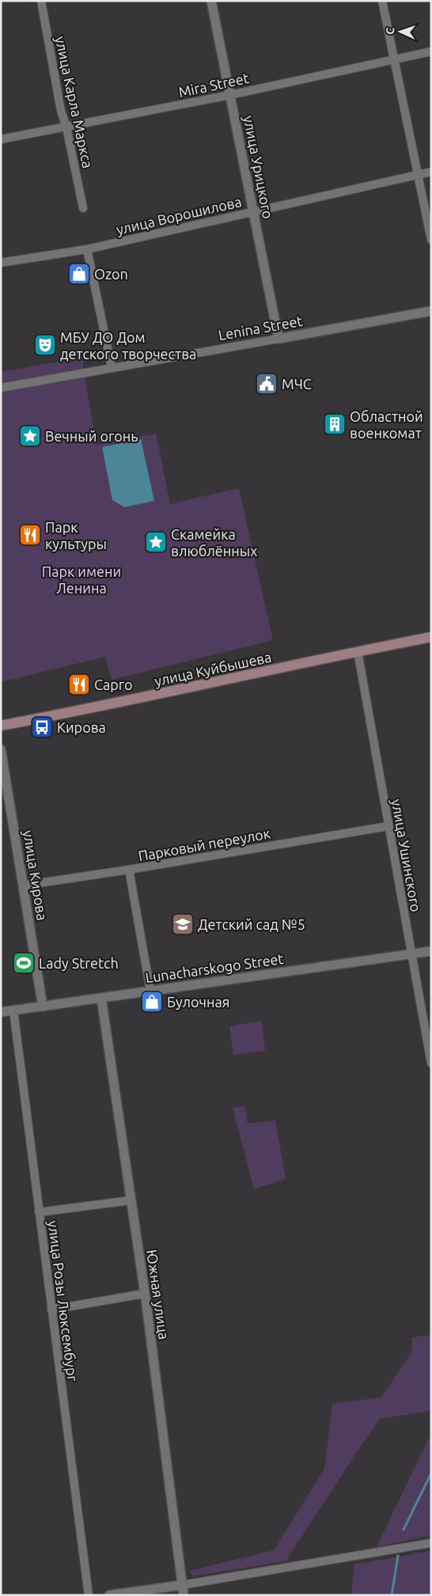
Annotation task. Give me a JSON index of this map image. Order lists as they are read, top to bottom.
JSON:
{
  "streets": {
    "main road": ["улица Куйбышева"],
    "street": [
      "Mira Street",
      "улица Карла Маркса",
      "улица Урицкого",
      "улица Ворошилова",
      "Lenina Street",
      "Парковый переулок",
      "улица Ушинского",
      "улица Кирова",
      "Lunacharskogo Street",
      "Южная улица",
      "улица Розы Люксембург"
    ]
  },
  "crossings": [
    ["Mira Street", "улица Карла Маркса"],
    ["Mira Street", "улица Урицкого"],
    ["улица Урицкого", "улица Ворошилова"],
    ["улица Урицкого", "Lenina Street"],
    ["улица Куйбышева", "улица Ушинского"],
    ["Парковый переулок", "улица Ушинского"],
    ["Парковый переулок", "улица Кирова"],
    ["улица Ушинского", "Lunacharskogo Street"],
    ["улица Кирова", "Lunacharskogo Street"],
    ["Lunacharskogo Street", "Южная улица"],
    ["Lunacharskogo Street", "улица Розы Люксембург"]
  ],
  "parks": ["Парк имени Ленина"],
  "places": {
    "shop": ["Ozon", "Булочная"],
    "theatre": ["МБУ ДО Дом детского творчества"],
    "public building": ["МЧС"],
    "building": ["Областной военкомат"],
    "place": ["Вечный огонь", "Скамейка влюблённых"],
    "restaurant": ["Парк культуры", "Сарго"],
    "bus stop": ["Кирова"],
    "school or university": ["Детский сад №5"],
    "sports": ["Lady Stretch"]
  },
  "north": "left"
}
